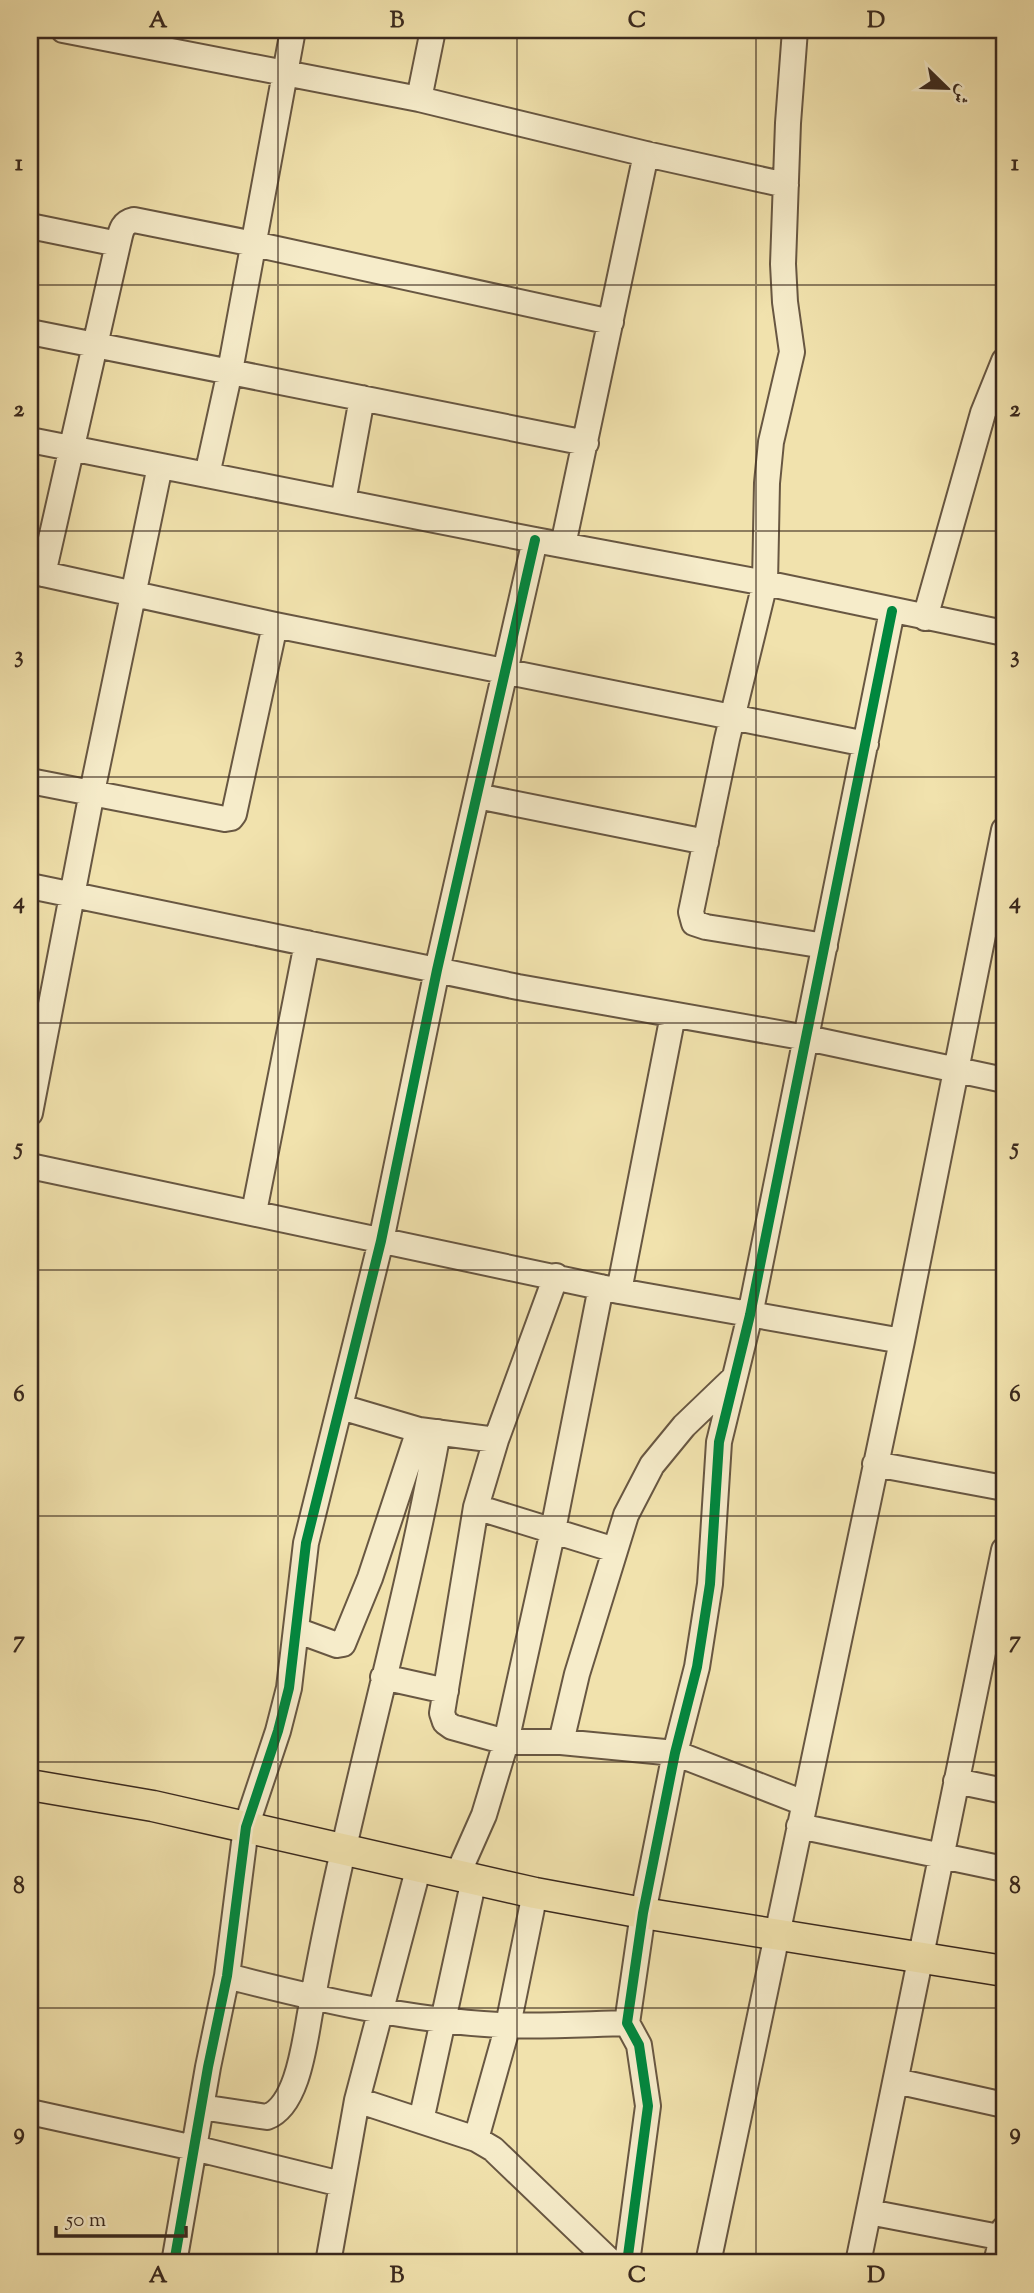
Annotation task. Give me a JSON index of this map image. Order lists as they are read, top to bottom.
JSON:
{
  "scale_bar": "50 m",
  "north": "bottom right",
  "grid": {
    "columns": [
      "A",
      "B",
      "C",
      "D"
    ],
    "rows": [
      "1",
      "2",
      "3",
      "4",
      "5",
      "6",
      "7",
      "8",
      "9"
    ]
  }
}
